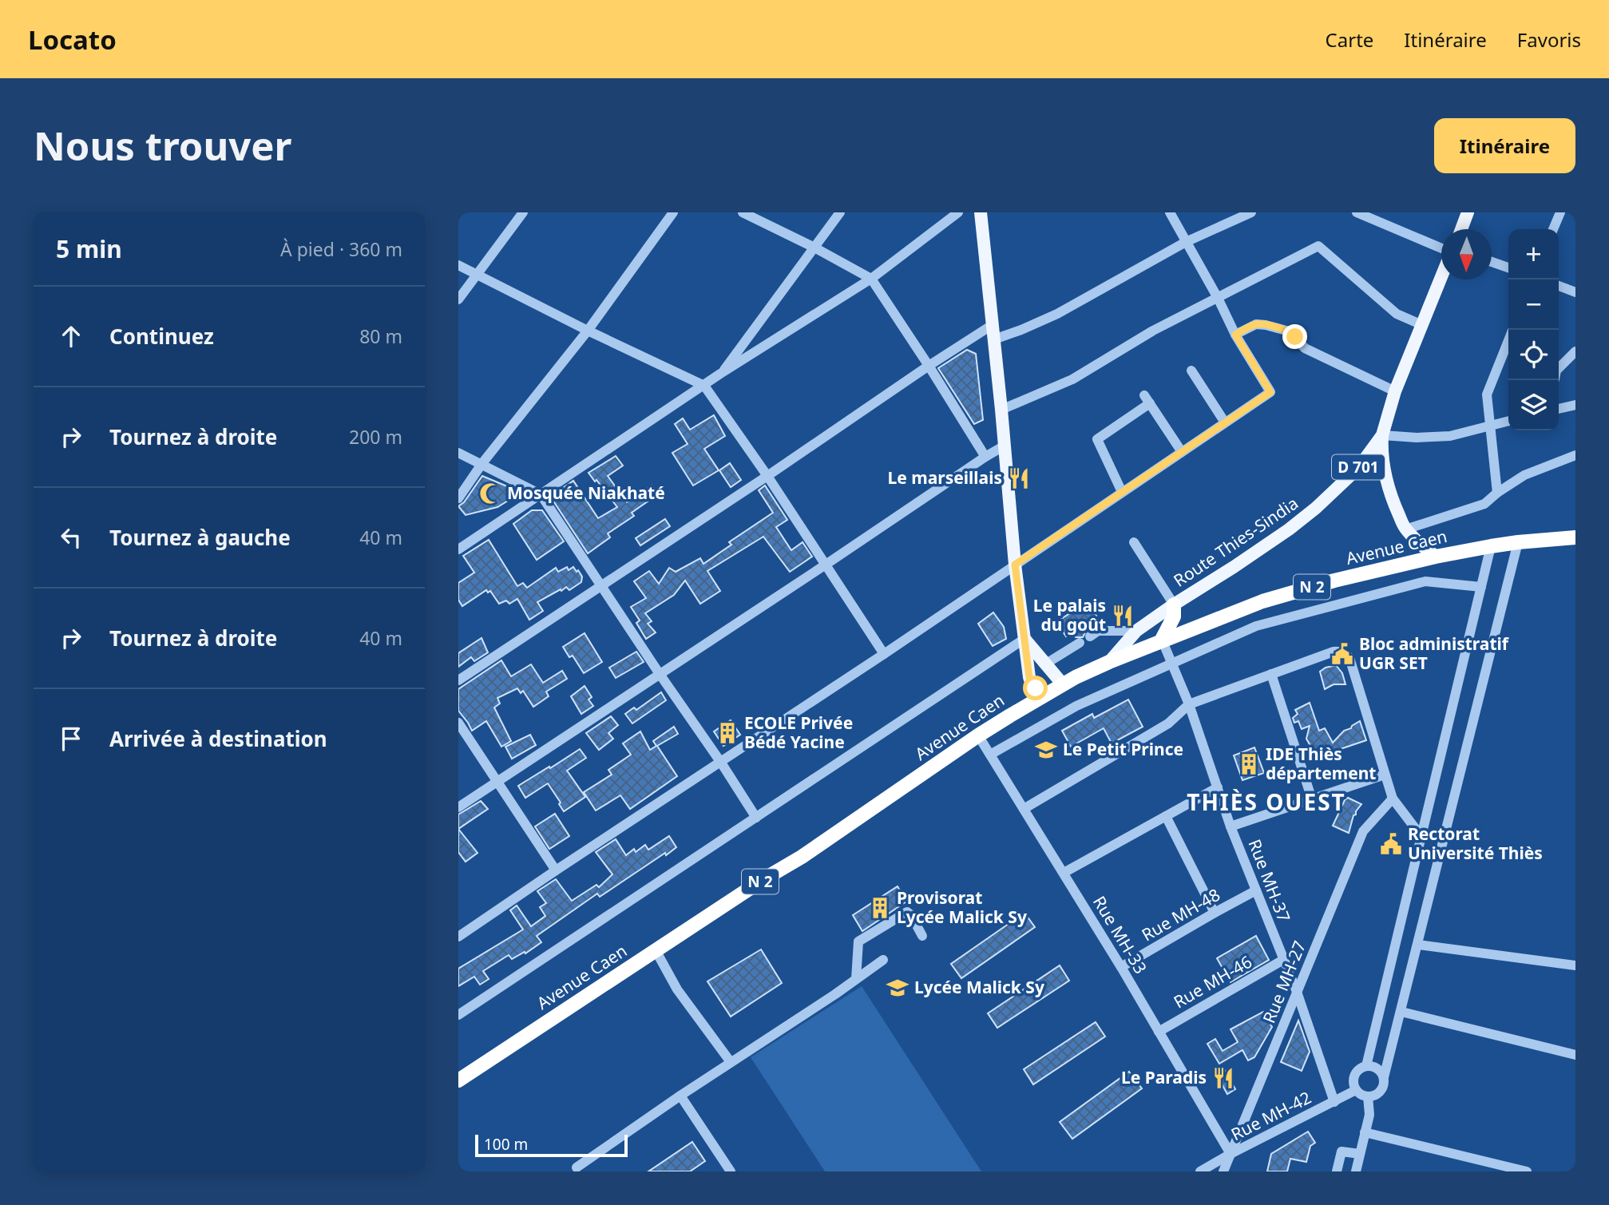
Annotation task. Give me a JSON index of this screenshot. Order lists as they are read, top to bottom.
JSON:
{
  "streets": {
    "highway": ["Avenue Caen", "N 2"],
    "main road": ["D 701", "Route Thies-Sindia"],
    "street": [
      "Rue MH-37",
      "Rue MH-48",
      "Rue MH-33",
      "Rue MH-46",
      "Rue MH-27",
      "Rue MH-42"
    ]
  },
  "crossings": [
    ["Route Thies-Sindia", "Avenue Caen"],
    ["Avenue Caen", "Rue MH-37"],
    ["Avenue Caen", "Rue MH-33"],
    ["Rue MH-37", "Rue MH-48"],
    ["Rue MH-37", "Rue MH-46"],
    ["Rue MH-37", "Rue MH-27"],
    ["Rue MH-37", "Rue MH-42"],
    ["Rue MH-48", "Rue MH-33"],
    ["Rue MH-33", "Rue MH-46"],
    ["Rue MH-33", "Rue MH-27"],
    ["Rue MH-33", "Rue MH-42"],
    ["Rue MH-27", "Rue MH-42"]
  ],
  "districts": ["THIÈS OUEST"],
  "places": {
    "restaurant": ["Le marseillais", "Le palais du goût", "Le Paradis"],
    "mosque": ["Mosquée Niakhaté"],
    "public building": ["Bloc administratif UGR SET", "Rectorat Université Thiès"],
    "building": ["ECOLE Privée Bédé Yacine", "IDE Thiès département", "Provisorat Lycée Malick Sy"],
    "school or university": ["Le Petit Prince", "Lycée Malick Sy"]
  },
  "scale_bar": "100 m",
  "north": "bottom",
  "page": {
    "header": "Locato",
    "nav": ["Carte", "Itinéraire", "Favoris"],
    "buttons": "Itinéraire",
    "title": "Nous trouver",
    "heading": ["5 min", "À pied · 360 m"],
    "map_buttons": ["+", "−"],
    "list": [
      ["Continuez", "80 m"],
      ["Tournez à droite", "200 m"],
      ["Tournez à gauche", "40 m"],
      ["Tournez à droite", "40 m"],
      "Arrivée à destination"
    ],
    "scale": "100 m"
  }
}
